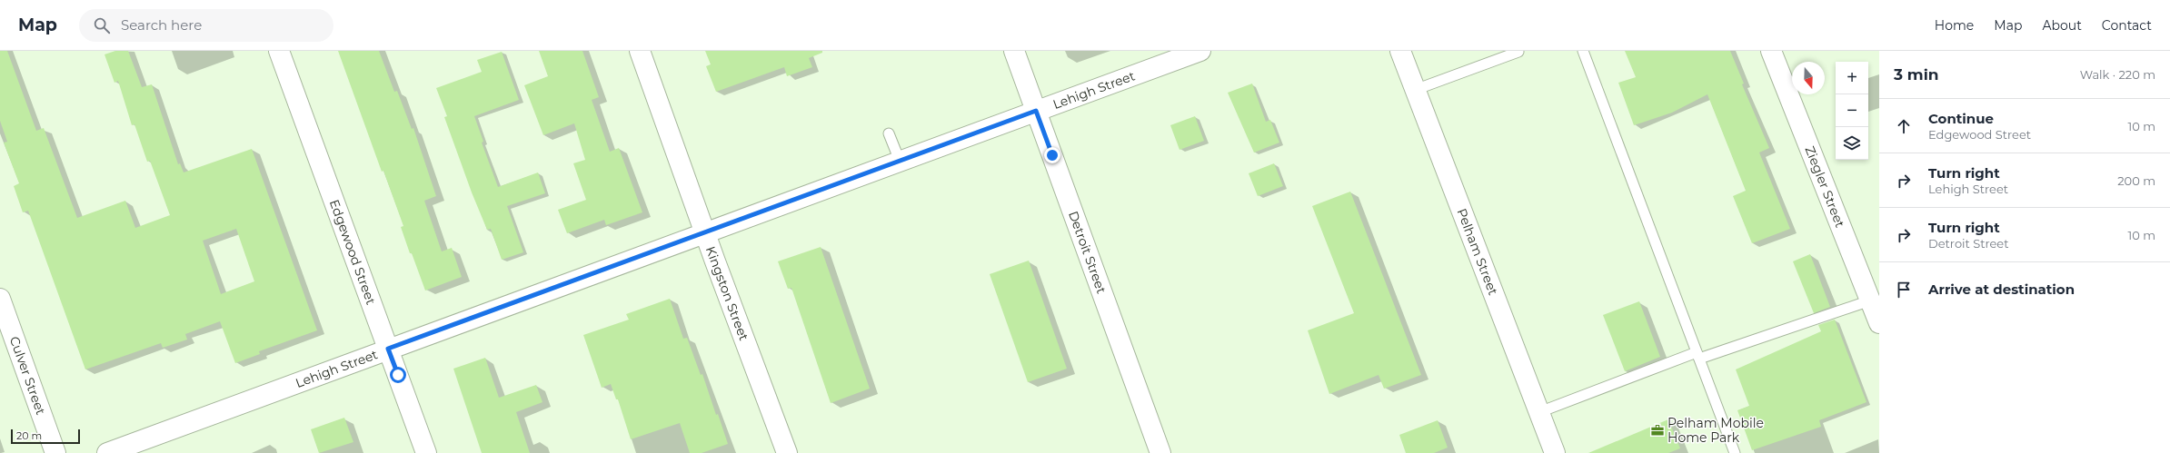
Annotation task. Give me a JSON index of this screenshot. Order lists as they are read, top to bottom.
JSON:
{
  "streets": {
    "street": [
      "Lehigh Street",
      "Ziegler Street",
      "Edgewood Street",
      "Detroit Street",
      "Pelham Street",
      "Kingston Street",
      "Culver Street"
    ]
  },
  "crossings": [
    ["Lehigh Street", "Edgewood Street"],
    ["Lehigh Street", "Detroit Street"],
    ["Lehigh Street", "Kingston Street"]
  ],
  "places": {
    "office": ["Pelham Mobile Home Park"]
  },
  "scale_bar": "20 m",
  "north": "bottom",
  "page": {
    "header": "Map",
    "search": "Search here",
    "nav": [
      "Home",
      "Map",
      "About",
      "Contact"
    ],
    "heading": ["3 min", "Walk · 220 m"],
    "map_buttons": ["+", "−"],
    "list": [
      ["Continue", "Edgewood Street", "10 m"],
      ["Turn right", "Lehigh Street", "200 m"],
      ["Turn right", "Detroit Street", "10 m"],
      "Arrive at destination"
    ],
    "scale": "20 m"
  }
}
